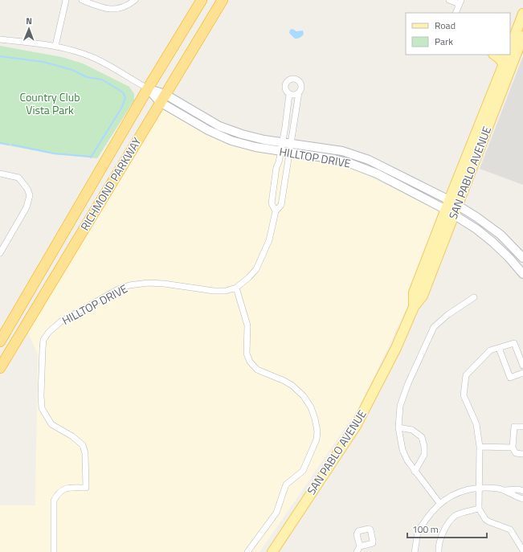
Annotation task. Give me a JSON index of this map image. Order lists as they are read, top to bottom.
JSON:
{
  "streets": {
    "highway": ["RICHMOND PARKWAY"],
    "main road": ["HILLTOP DRIVE", "SAN PABLO AVENUE"]
  },
  "crossings": [
    ["HILLTOP DRIVE", "SAN PABLO AVENUE"],
    ["HILLTOP DRIVE", "RICHMOND PARKWAY"]
  ],
  "parks": ["Country Club Vista Park"],
  "legend": ["Road", "Park"],
  "scale_bar": "100 m",
  "north": "top"
}
